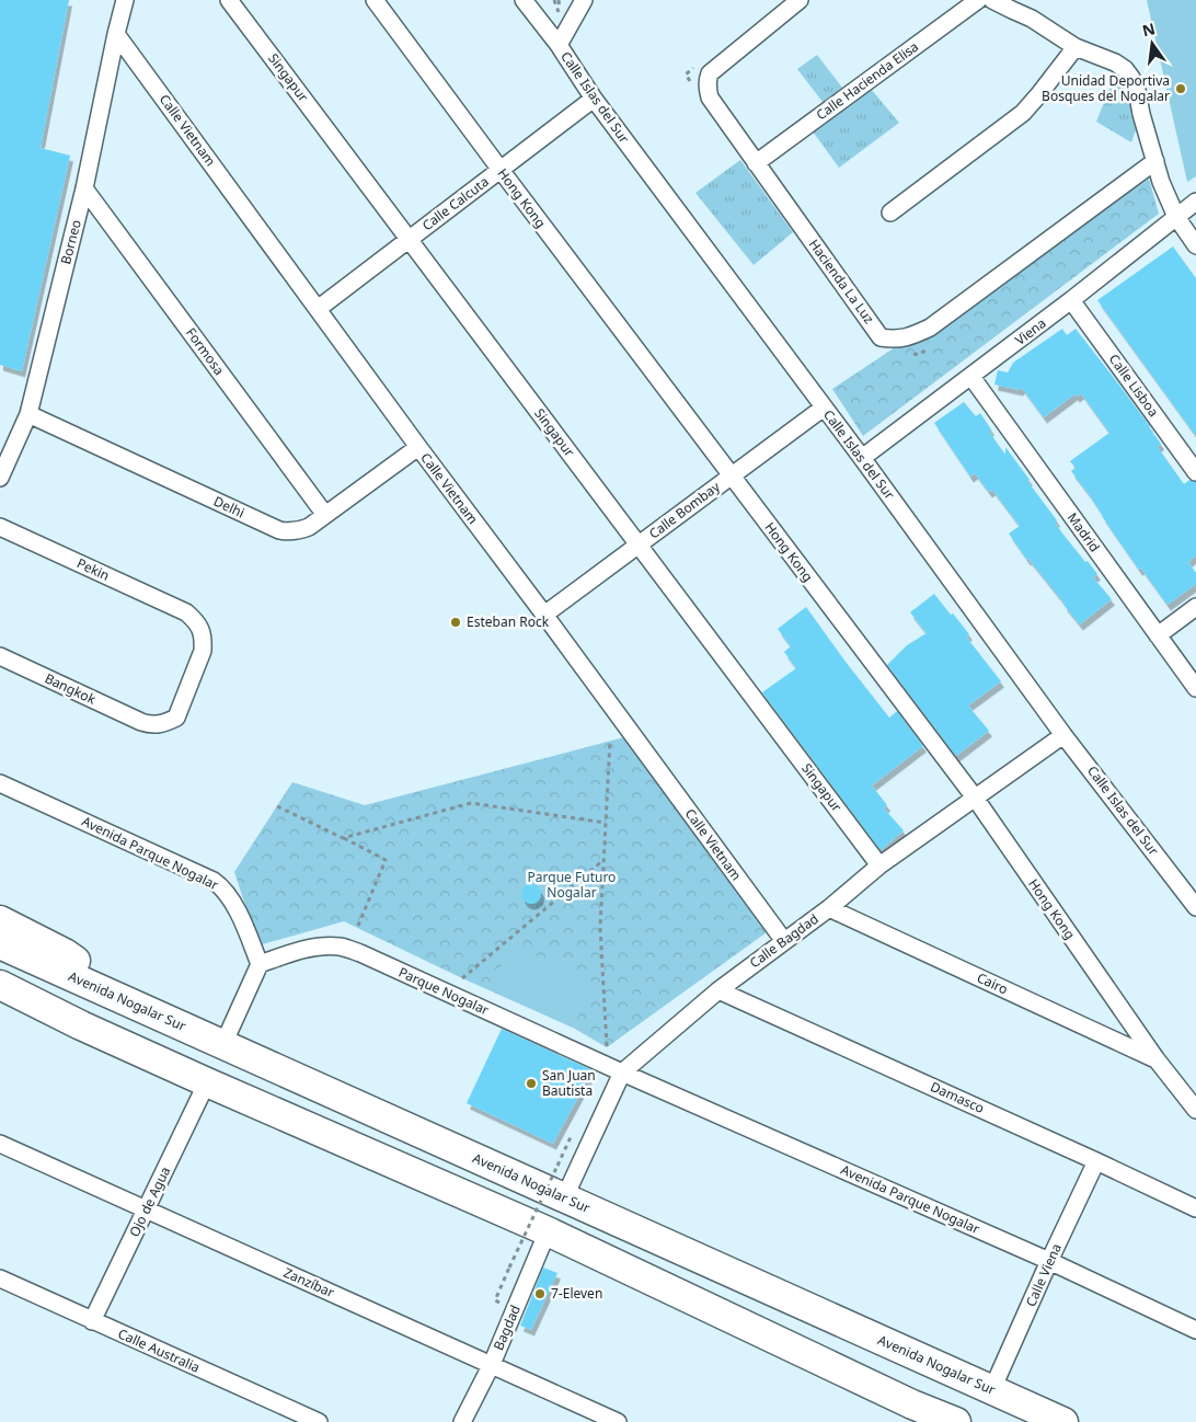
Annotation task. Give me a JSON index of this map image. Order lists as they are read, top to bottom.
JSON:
{
  "streets": {
    "highway": ["Avenida Nogalar Sur"],
    "street": [
      "Singapur",
      "Calle Hacienda Elisa",
      "Calle Islas del Sur",
      "Calle Vietnam",
      "Hong Kong",
      "Calle Calcuta",
      "Borneo",
      "Hacienda La Luz",
      "Viena",
      "Formosa",
      "Calle Lisboa",
      "Delhi",
      "Calle Bombay",
      "Madrid",
      "Pekin",
      "Bangkok",
      "Avenida Parque Nogalar",
      "Calle Bagdad",
      "Cairo",
      "Parque Nogalar",
      "Damasco",
      "Ojo de Agua",
      "Calle Viena",
      "Zanzíbar",
      "Bagdad",
      "Calle Australia"
    ]
  },
  "crossings": [
    ["Singapur", "Calle Calcuta"],
    ["Singapur", "Calle Bombay"],
    ["Singapur", "Calle Bagdad"],
    ["Calle Hacienda Elisa", "Hacienda La Luz"],
    ["Calle Islas del Sur", "Calle Calcuta"],
    ["Calle Islas del Sur", "Viena"],
    ["Calle Islas del Sur", "Calle Bombay"],
    ["Calle Islas del Sur", "Calle Bagdad"],
    ["Calle Vietnam", "Calle Calcuta"],
    ["Calle Vietnam", "Borneo"],
    ["Calle Vietnam", "Delhi"],
    ["Calle Vietnam", "Calle Bombay"],
    ["Calle Vietnam", "Calle Bagdad"],
    ["Hong Kong", "Calle Calcuta"],
    ["Hong Kong", "Calle Bombay"],
    ["Hong Kong", "Calle Bagdad"],
    ["Hong Kong", "Cairo"],
    ["Borneo", "Formosa"],
    ["Borneo", "Delhi"],
    ["Viena", "Calle Lisboa"],
    ["Viena", "Madrid"],
    ["Formosa", "Delhi"],
    ["Pekin", "Bangkok"],
    ["Avenida Parque Nogalar", "Calle Bagdad"],
    ["Avenida Parque Nogalar", "Parque Nogalar"],
    ["Avenida Parque Nogalar", "Calle Viena"],
    ["Calle Bagdad", "Cairo"],
    ["Calle Bagdad", "Parque Nogalar"],
    ["Calle Bagdad", "Avenida Nogalar Sur"],
    ["Calle Bagdad", "Damasco"],
    ["Avenida Nogalar Sur", "Calle Viena"],
    ["Damasco", "Calle Viena"],
    ["Ojo de Agua", "Zanzíbar"],
    ["Ojo de Agua", "Calle Australia"],
    ["Zanzíbar", "Bagdad"]
  ],
  "parks": ["Parque Futuro Nogalar"],
  "places": [
    "Unidad Deportiva Bosques del Nogalar",
    "Esteban Rock",
    "San Juan Bautista",
    "7-Eleven"
  ],
  "north": "top"
}
